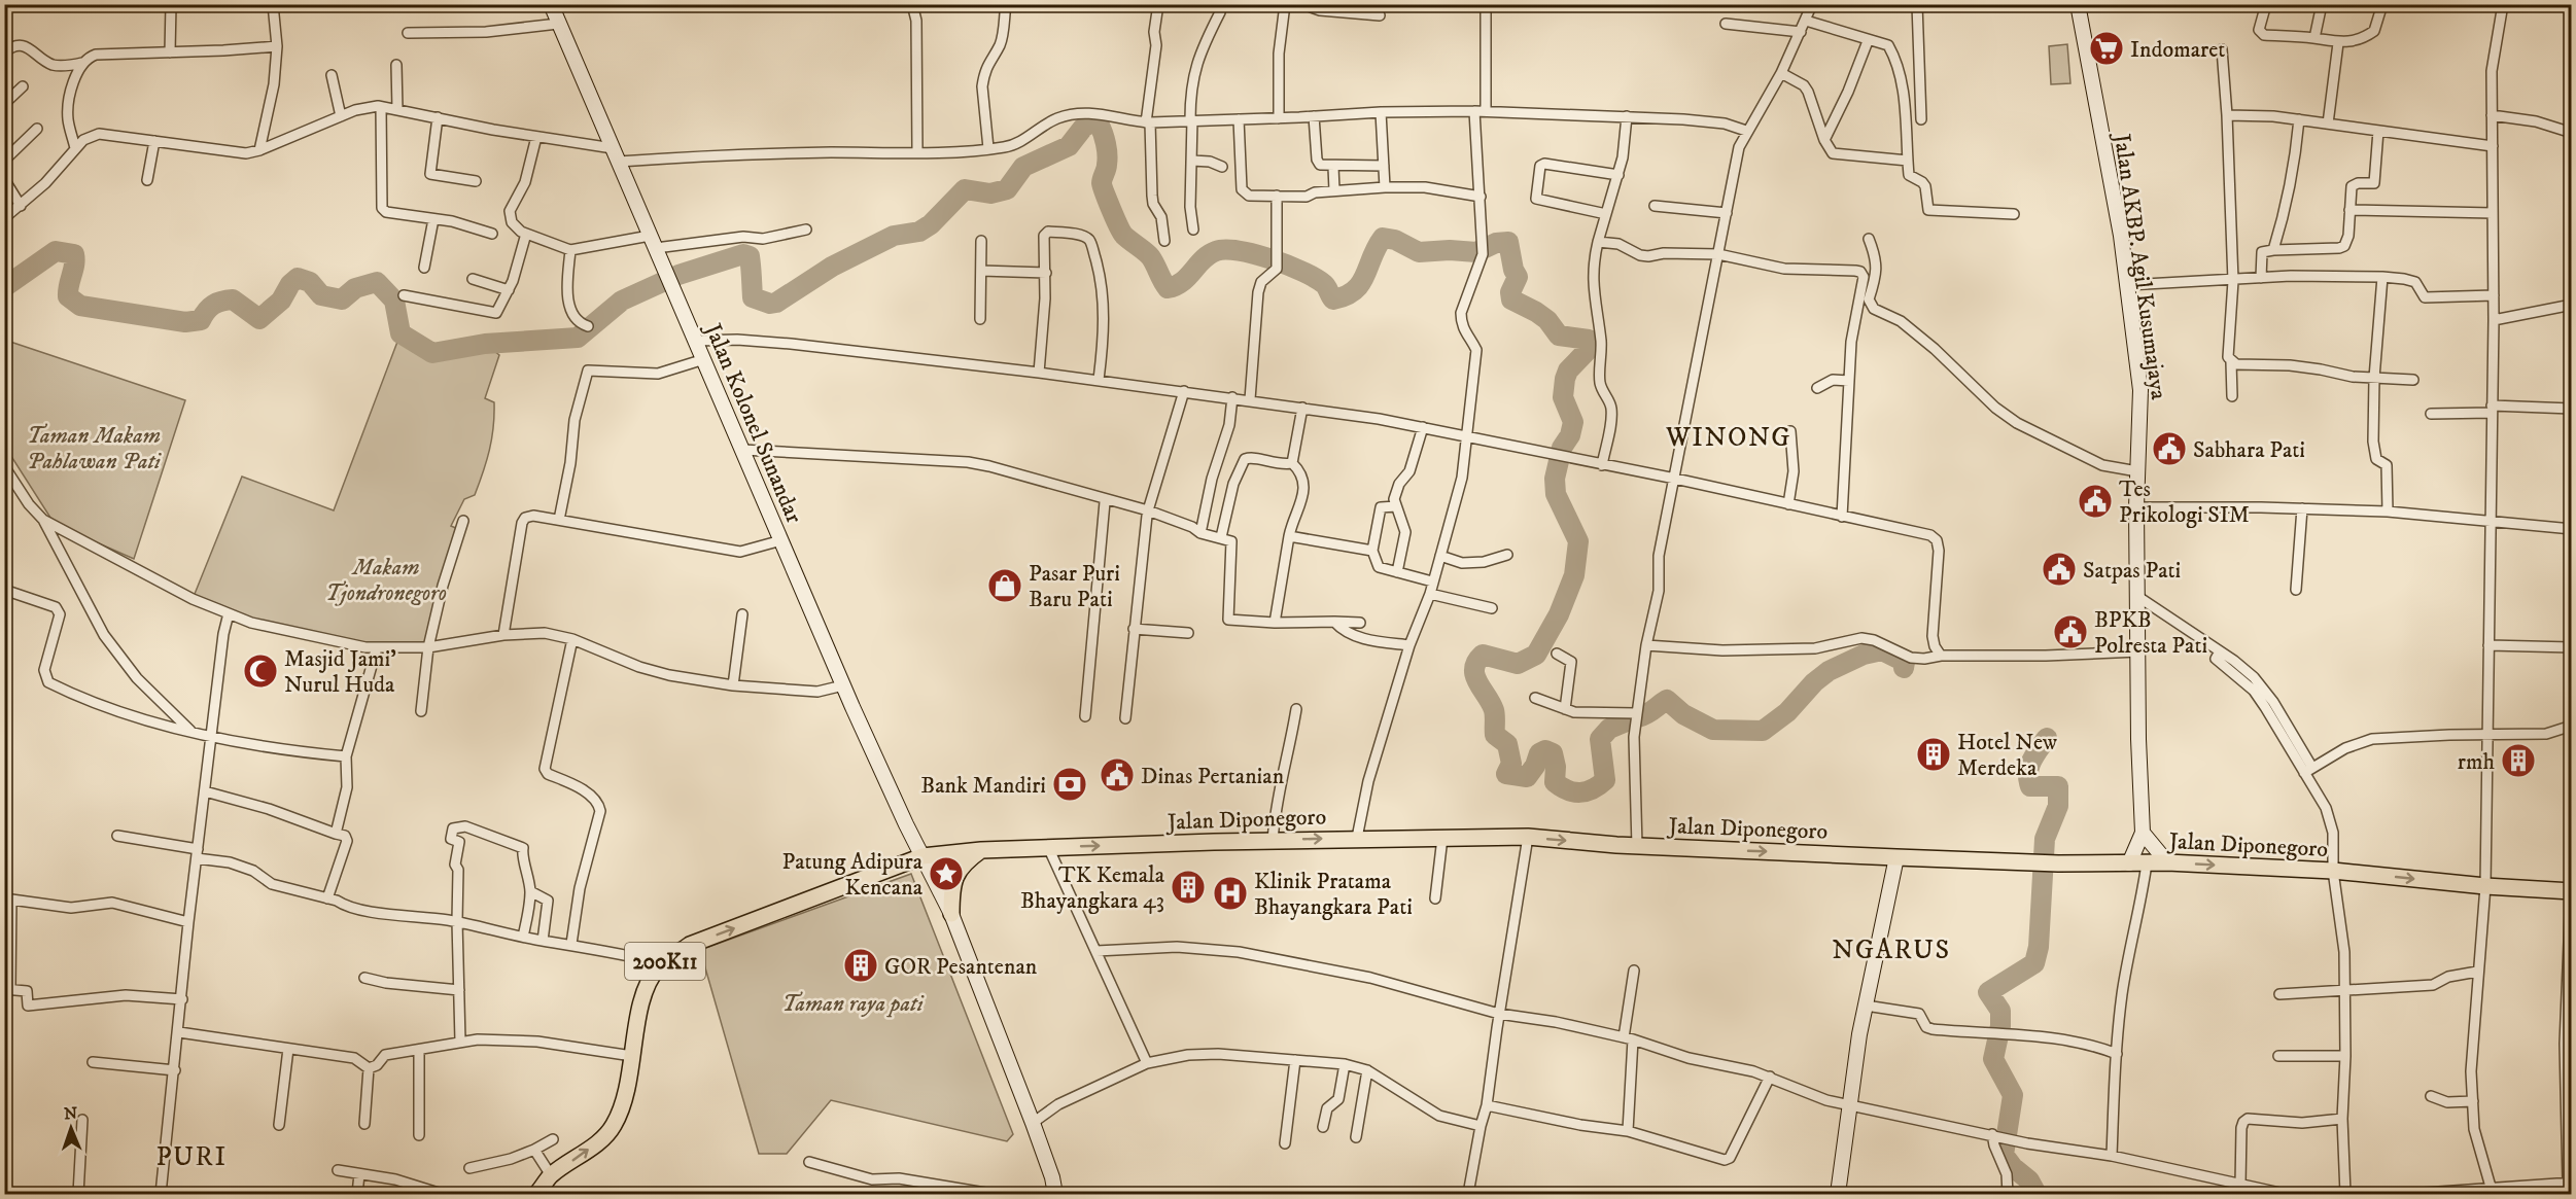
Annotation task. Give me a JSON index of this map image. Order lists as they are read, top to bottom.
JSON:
{
  "streets": {
    "main road": [
      "Jalan AKBP. Agil Kusumajaya",
      "Jalan Kolonel Sunandar",
      "Jalan Diponegoro",
      "200K11"
    ]
  },
  "crossings": [
    ["Jalan AKBP. Agil Kusumajaya", "Jalan Diponegoro"],
    ["Jalan Kolonel Sunandar", "Jalan Diponegoro"],
    ["Jalan Kolonel Sunandar", "200K11"],
    ["Jalan Diponegoro", "200K11"]
  ],
  "one_way": ["Jalan Diponegoro"],
  "districts": ["WINONG", "NGARUS", "PURI"],
  "parks": ["Taman Makam Pahlawan Pati", "Makam Tjondronegoro", "Taman raya pati"],
  "places": {
    "supermarket": ["Indomaret"],
    "public building": [
      "Sabhara Pati",
      "Tes Prikologi SIM",
      "Satpas Pati",
      "BPKB Polresta Pati",
      "Dinas Pertanian"
    ],
    "shop": ["Pasar Puri Baru Pati"],
    "mosque": ["Masjid Jami' Nurul Huda"],
    "building": [
      "Hotel New Merdeka",
      "rmh",
      "TK Kemala Bhayangkara 43",
      "GOR Pesantenan"
    ],
    "bank": ["Bank Mandiri"],
    "place": ["Patung Adipura Kencana"],
    "hospital": ["Klinik Pratama Bhayangkara Pati"]
  },
  "north": "top"
}
